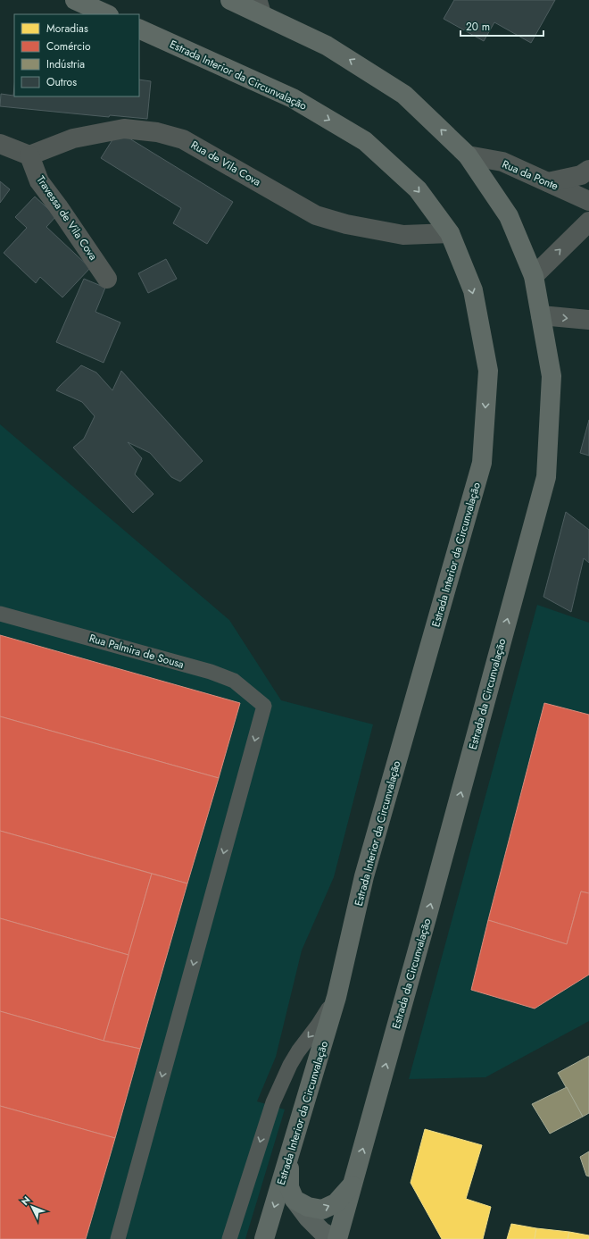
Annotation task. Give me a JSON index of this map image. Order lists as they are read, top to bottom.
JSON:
{
  "streets": {
    "main road": ["Estrada Interior da Circunvalação", "Estrada da Circunvalação"],
    "street": ["Rua de Vila Cova", "Rua da Ponte", "Travessa de Vila Cova"],
    "lane": ["Rua Palmira de Sousa"]
  },
  "crossings": [
    ["Estrada Interior da Circunvalação", "Rua de Vila Cova"],
    ["Rua de Vila Cova", "Travessa de Vila Cova"],
    ["Rua da Ponte", "Estrada da Circunvalação"]
  ],
  "one_way": ["Estrada Interior da Circunvalação", "Estrada da Circunvalação"],
  "legend": [
    "Moradias",
    "Comércio",
    "Indústria",
    "Outros"
  ],
  "scale_bar": "20 m",
  "north": "top left"
}
